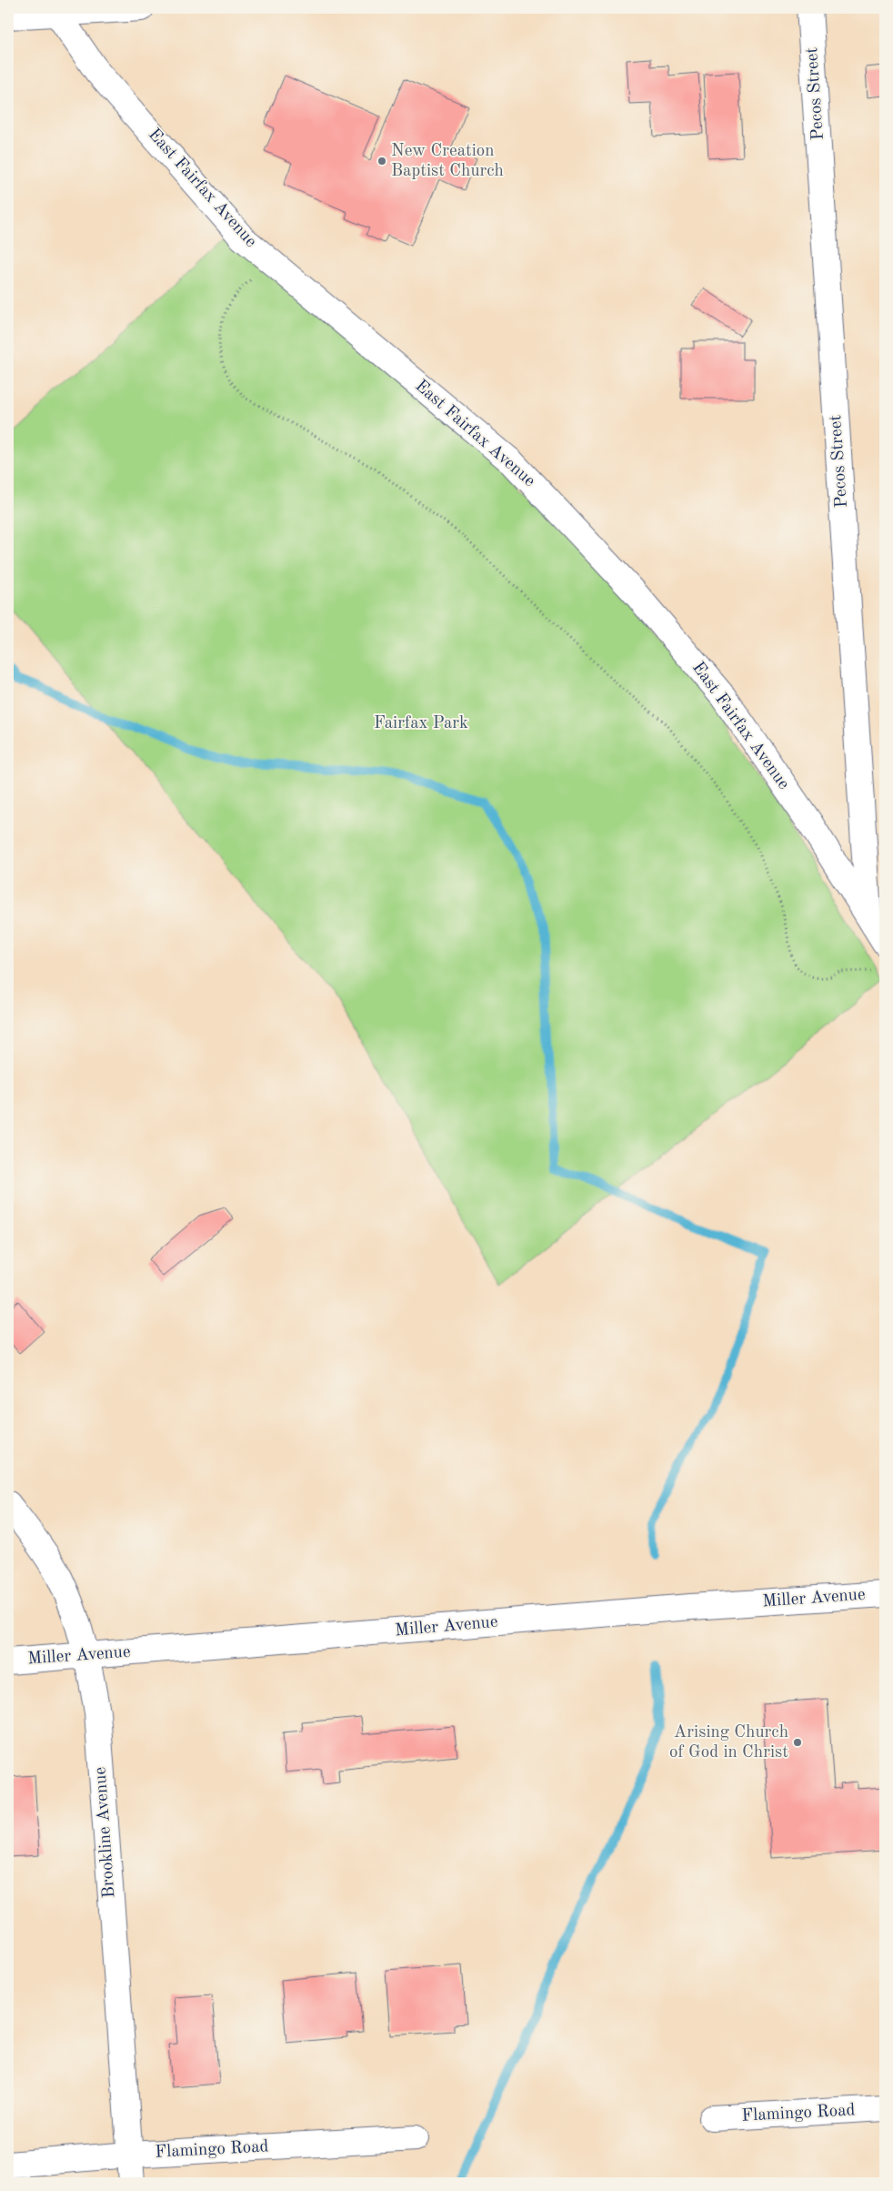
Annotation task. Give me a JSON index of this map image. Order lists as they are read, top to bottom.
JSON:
{
  "streets": {
    "street": [
      "Pecos Street",
      "East Fairfax Avenue",
      "Miller Avenue",
      "Brookline Avenue",
      "Flamingo Road"
    ]
  },
  "crossings": [
    ["Pecos Street", "East Fairfax Avenue"],
    ["Miller Avenue", "Brookline Avenue"],
    ["Brookline Avenue", "Flamingo Road"]
  ],
  "parks": ["Fairfax Park"],
  "places": ["New Creation Baptist Church", "Arising Church of God in Christ"]
}
